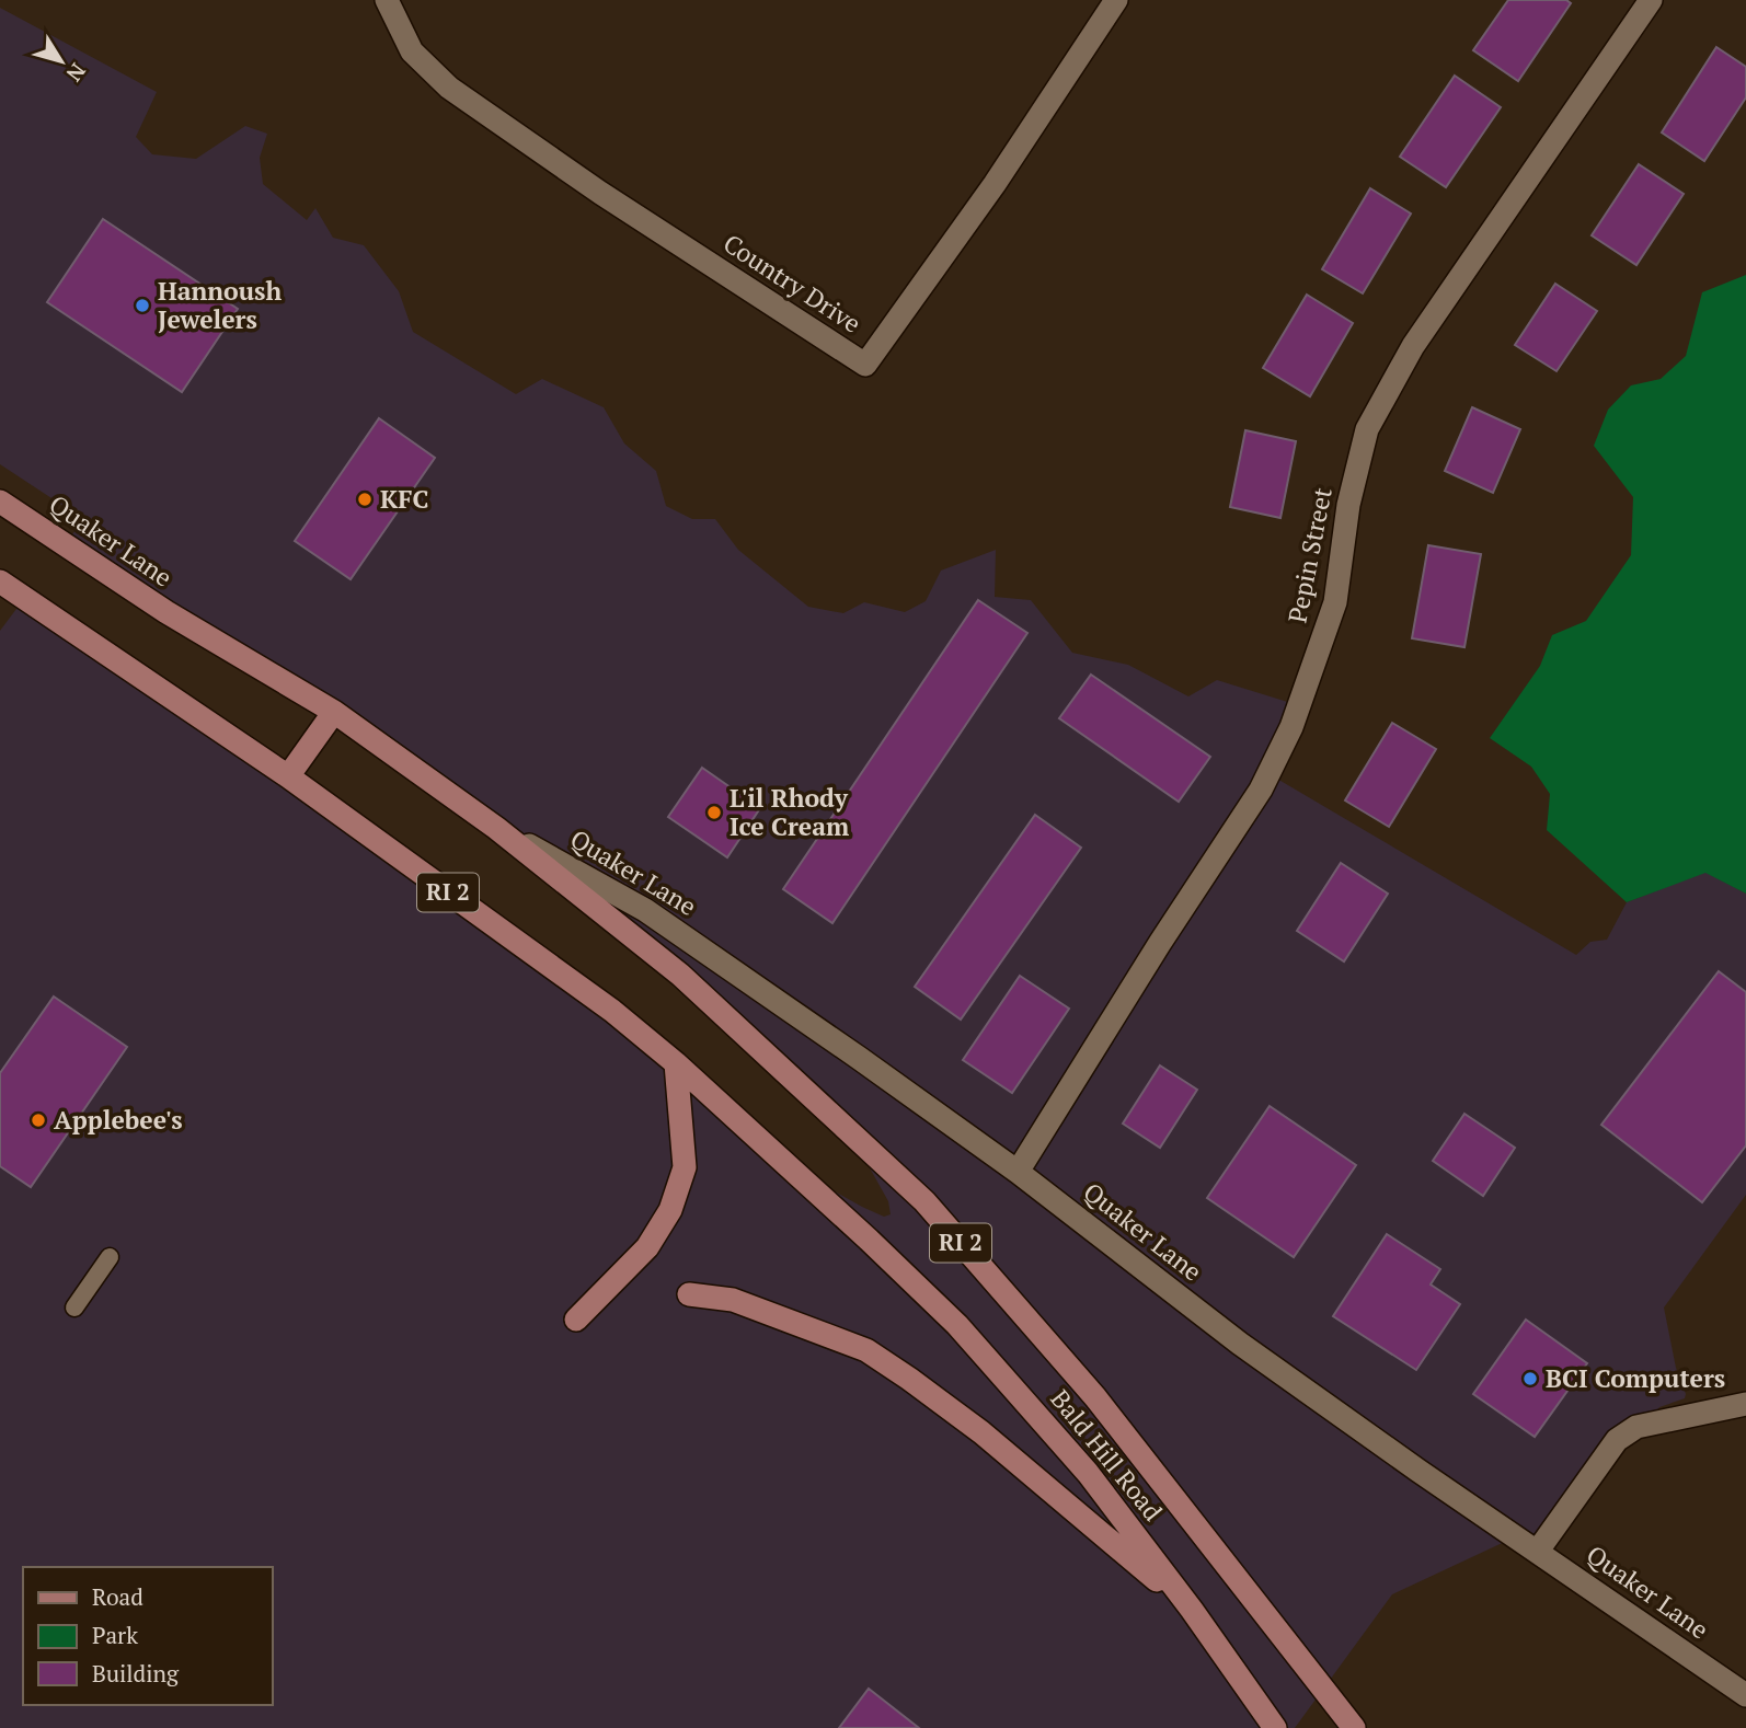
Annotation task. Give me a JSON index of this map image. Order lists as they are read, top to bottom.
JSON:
{
  "streets": {
    "main road": ["Quaker Lane", "RI 2", "Bald Hill Road"],
    "street": ["Country Drive", "Pepin Street"]
  },
  "crossings": [
    ["Quaker Lane", "Pepin Street"],
    ["RI 2", "Bald Hill Road"]
  ],
  "places": [
    "Hannoush Jewelers",
    "KFC",
    "L'il Rhody Ice Cream",
    "Applebee's",
    "BCI Computers"
  ],
  "legend": ["Road", "Park", "Building"],
  "north": "bottom right"
}
